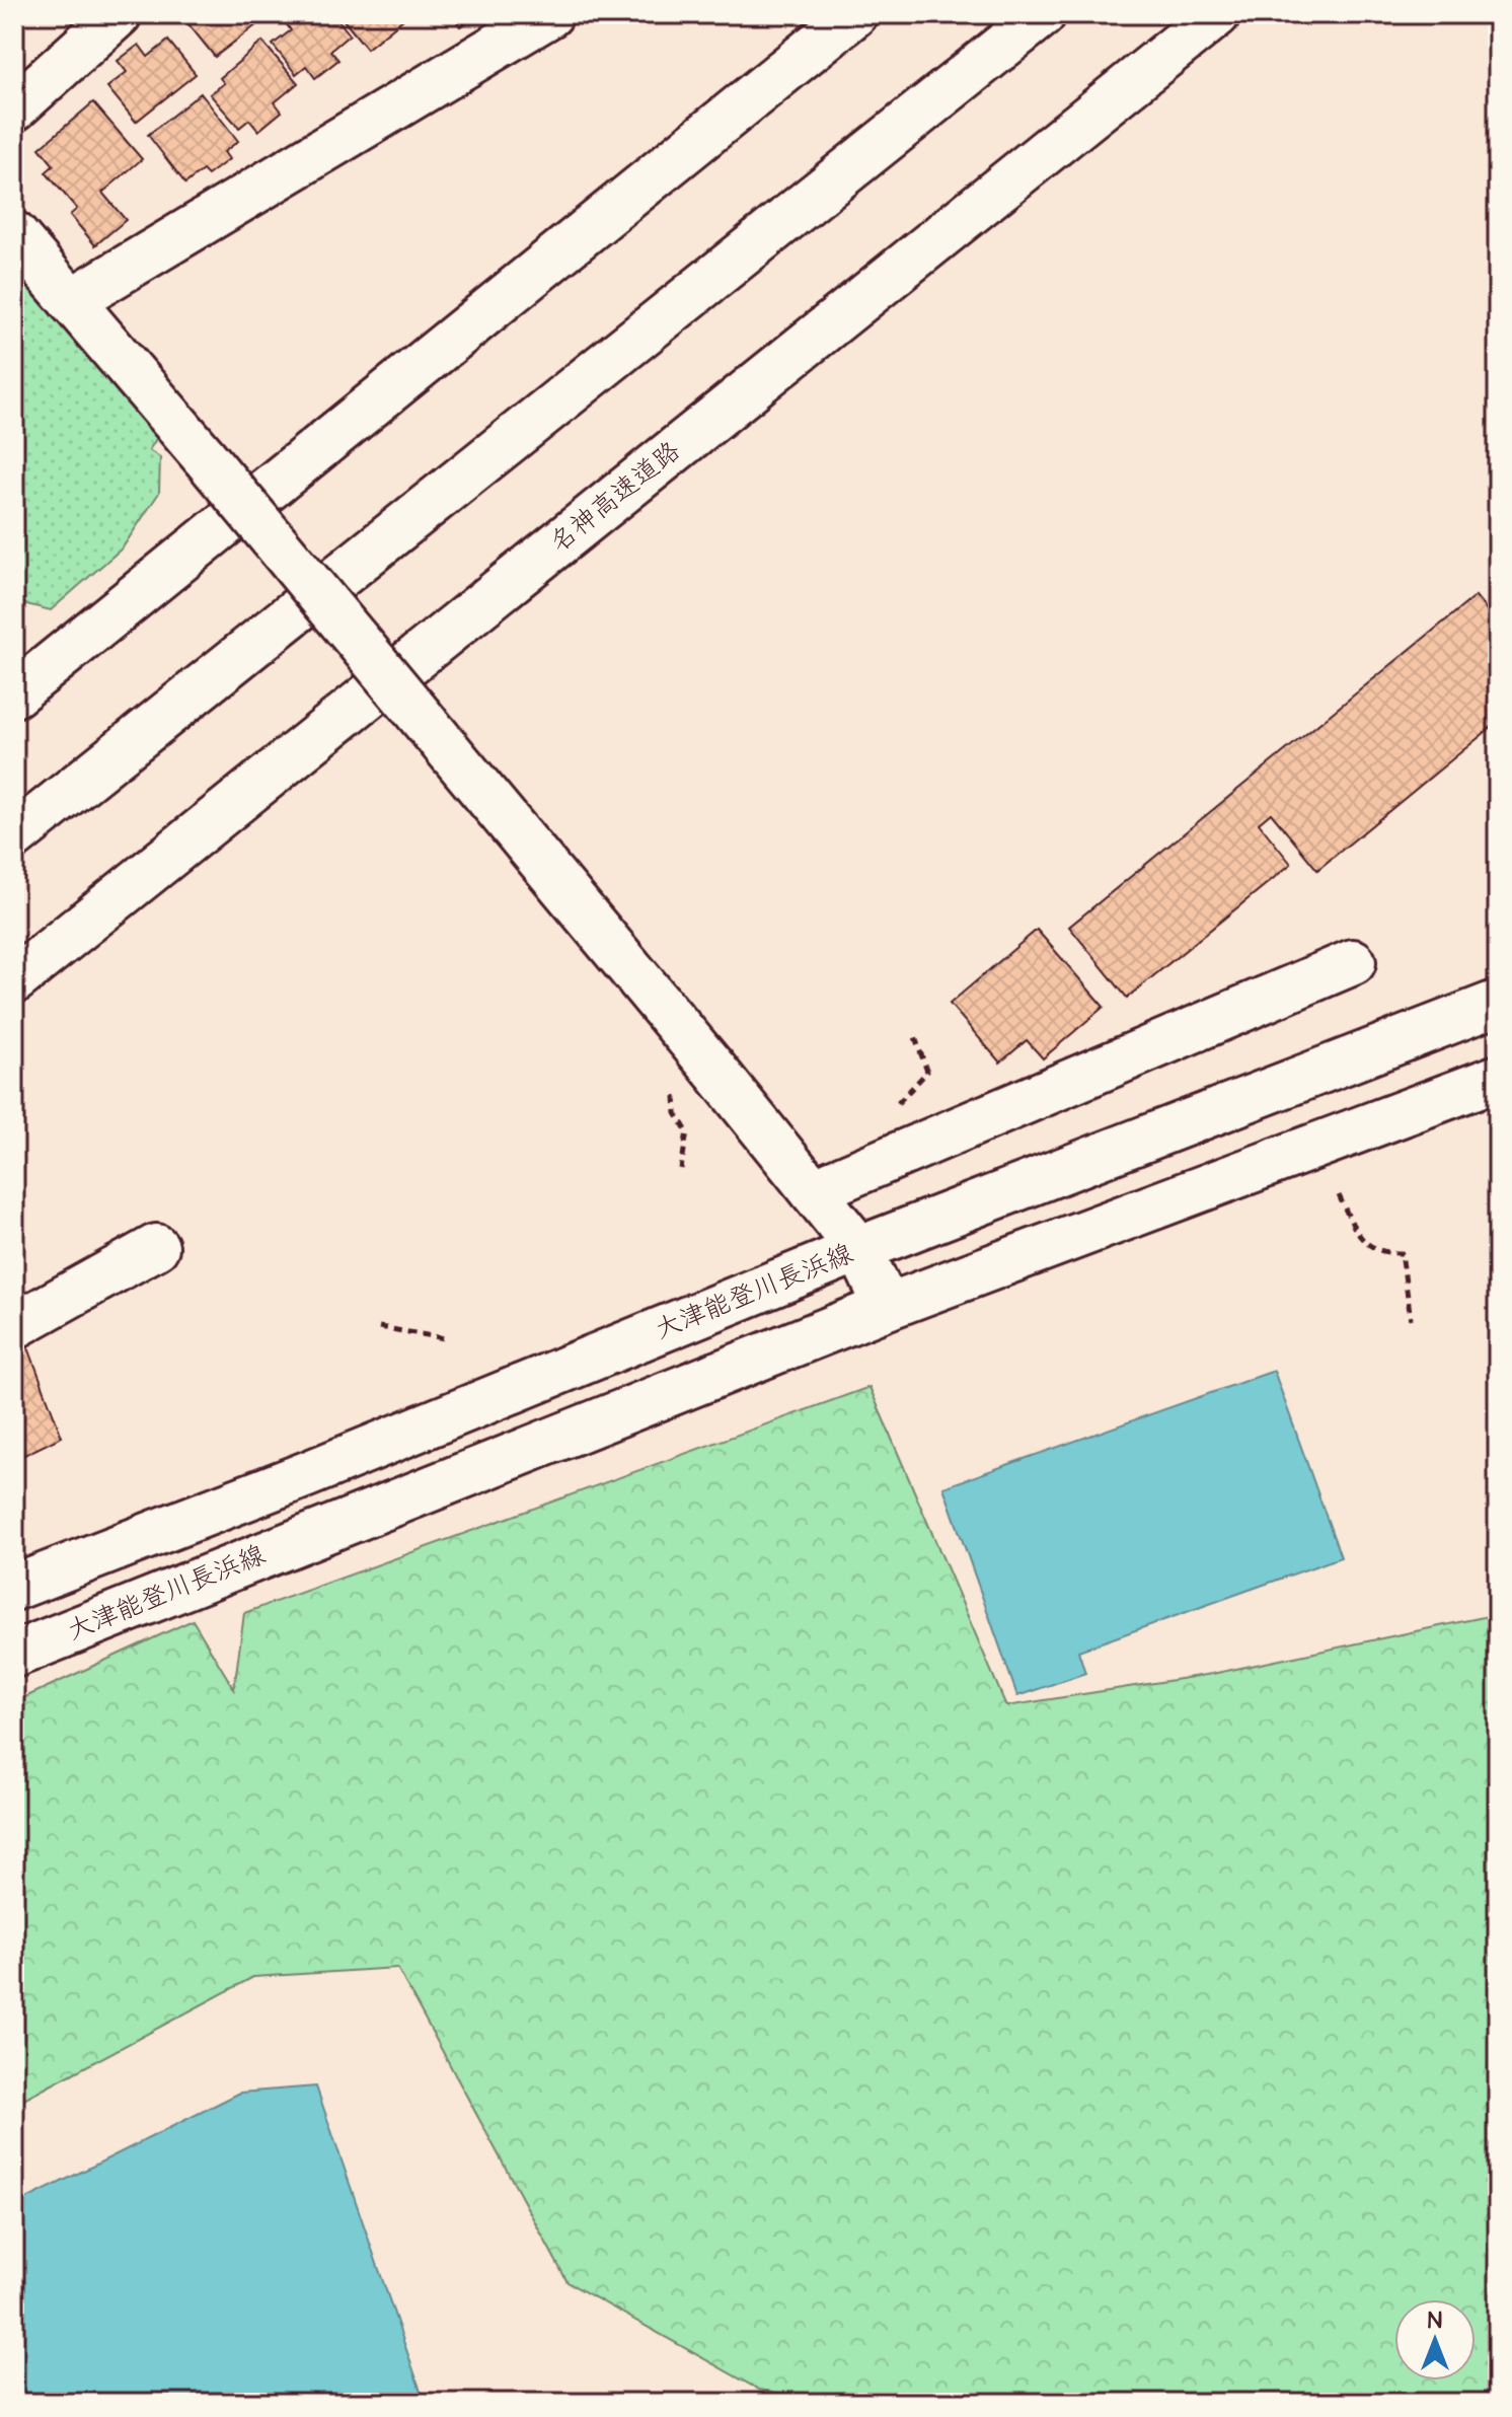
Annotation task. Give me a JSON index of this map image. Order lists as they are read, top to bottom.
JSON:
{
  "streets": {
    "main road": ["名神高速道路", "大津能登川長浜線"]
  },
  "north": "top"
}
